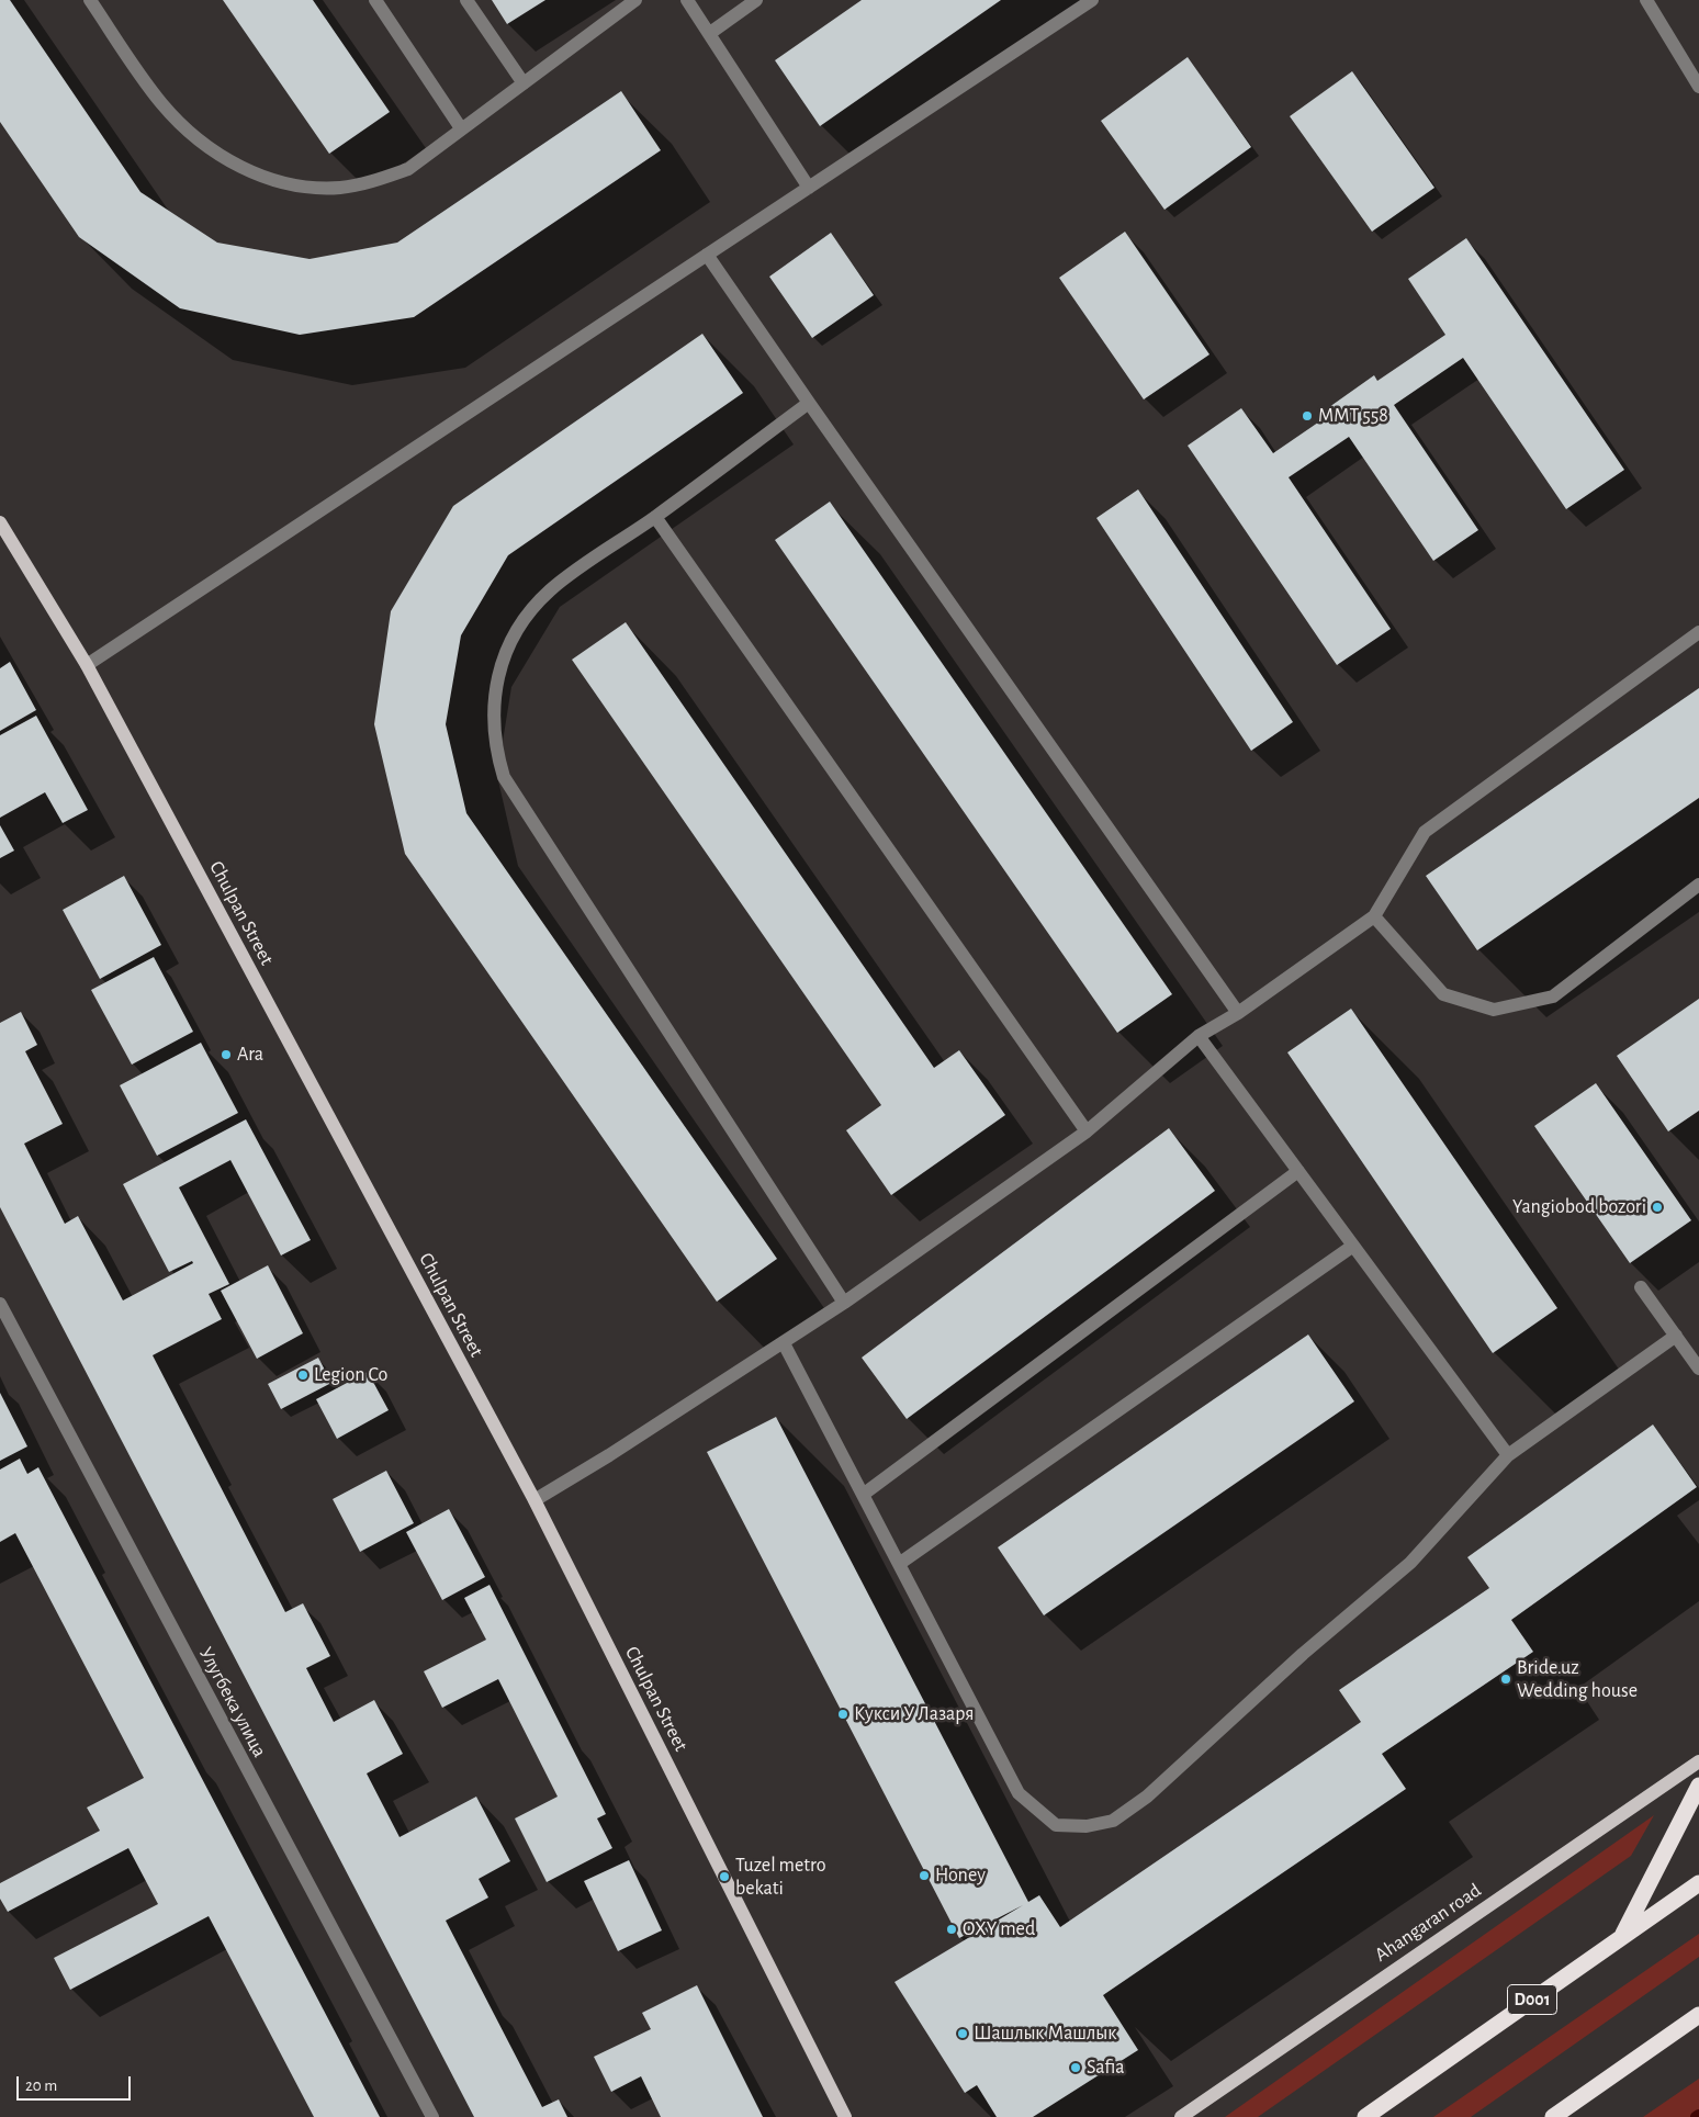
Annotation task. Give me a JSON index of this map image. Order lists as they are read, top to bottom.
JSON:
{
  "streets": {
    "highway": ["D001"],
    "main road": ["Chulpan Street", "Ahangaran road"],
    "street": ["Улугбека улица"]
  },
  "places": [
    "MMT 558",
    "Ara",
    "Yangiobod bozori",
    "Legion Co",
    "Bride.uz Wedding house",
    "Кукси У Лазаря",
    "Honey",
    "Tuzel metro bekati",
    "OXY med",
    "Шашлык Машлык",
    "Safia"
  ],
  "scale_bar": "20 m"
}
